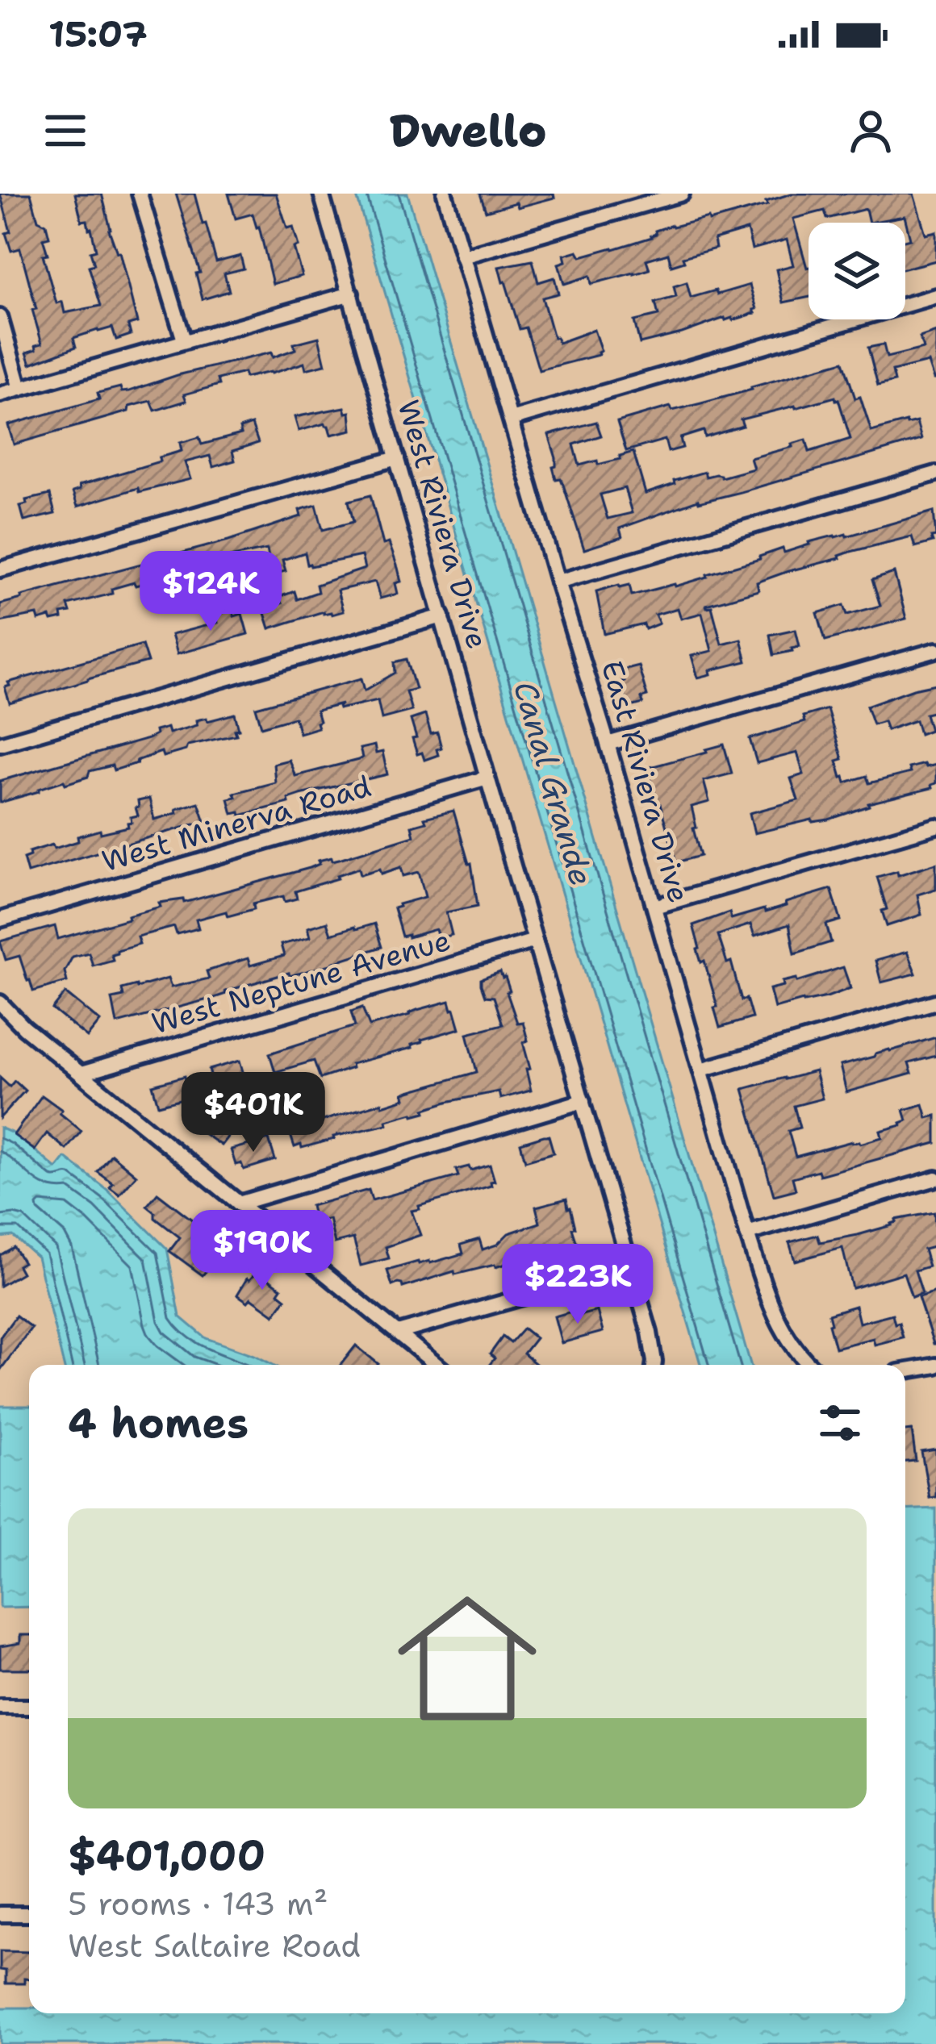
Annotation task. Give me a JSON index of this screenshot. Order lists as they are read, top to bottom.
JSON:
{
  "streets": {
    "street": [
      "West Riviera Drive",
      "East Riviera Drive",
      "West Minerva Road",
      "West Neptune Avenue"
    ]
  },
  "crossings": [
    ["West Riviera Drive", "West Minerva Road"],
    ["West Riviera Drive", "West Neptune Avenue"]
  ],
  "water": ["Canal Grande"],
  "page": {
    "status": "15:07",
    "header": "Dwello",
    "price": [
      "$124K",
      "$401K",
      "$190K",
      "$223K"
    ],
    "heading": "4 homes",
    "list": [
      {
        "name": "$401,000",
        "note": "5 rooms · 143 m² · West Saltaire Road"
      }
    ]
  }
}
